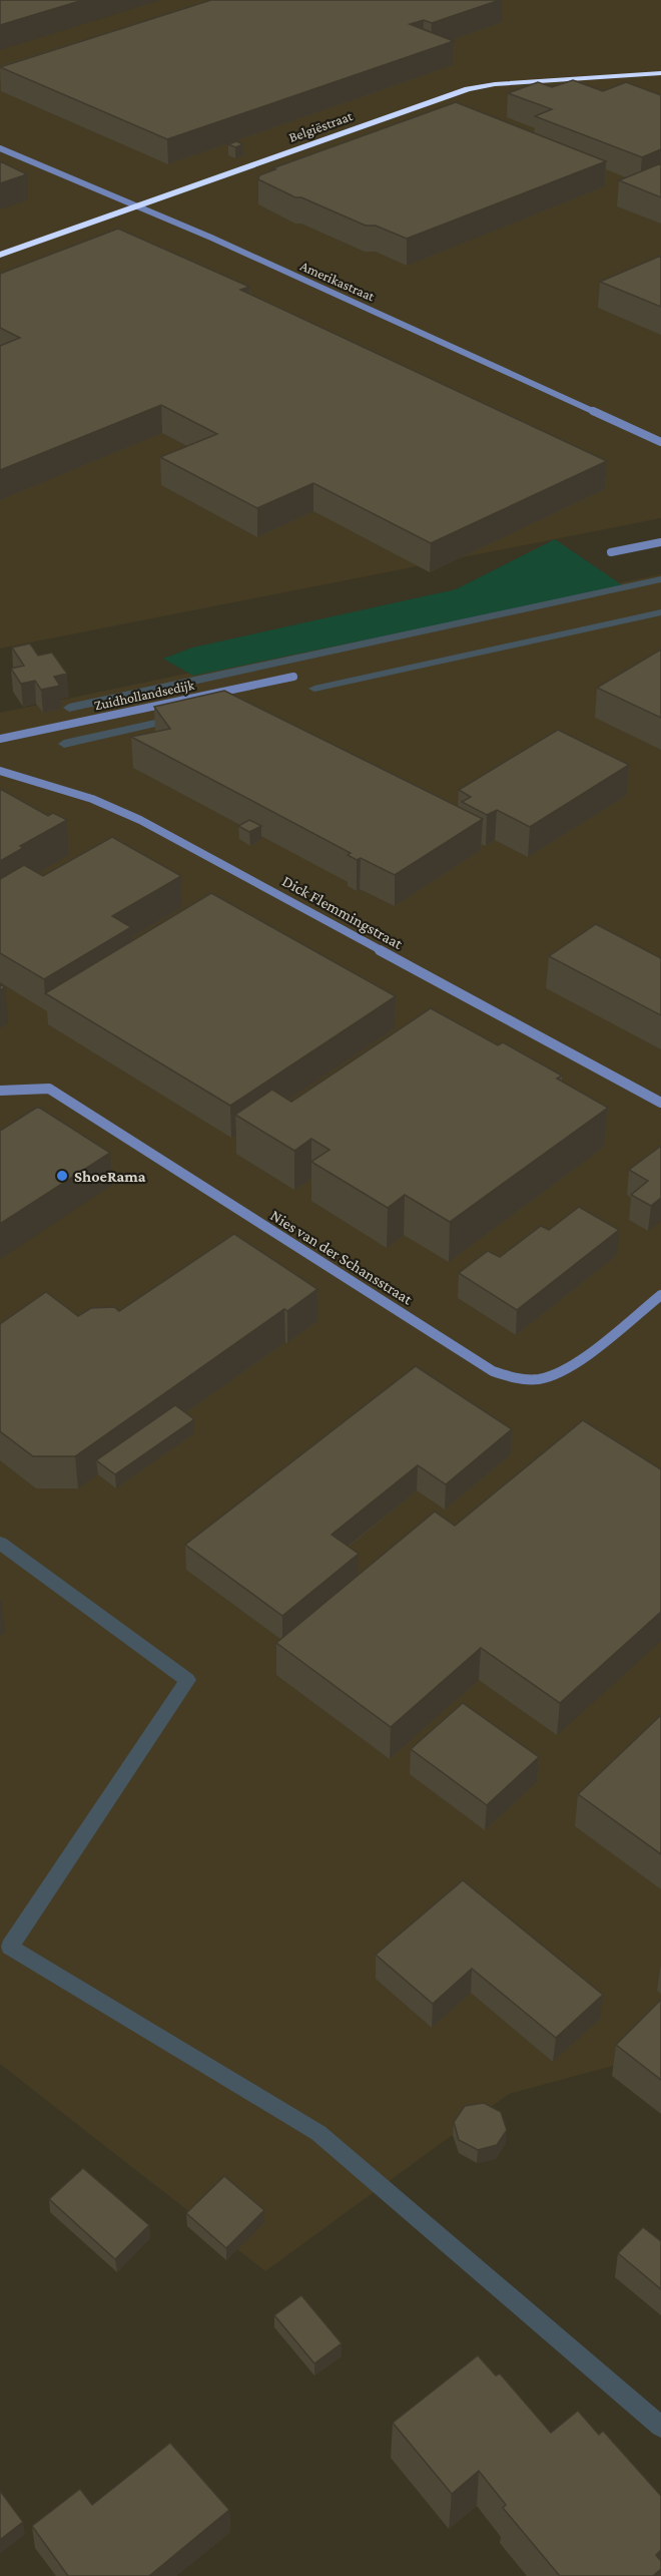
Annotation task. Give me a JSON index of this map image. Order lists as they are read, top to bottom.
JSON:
{
  "streets": {
    "main road": ["Belgiëstraat"],
    "street": [
      "Amerikastraat",
      "Zuidhollandsedijk",
      "Dick Flemmingstraat",
      "Nies van der Schansstraat"
    ]
  },
  "crossings": [
    ["Belgiëstraat", "Amerikastraat"]
  ],
  "places": ["ShoeRama"]
}
